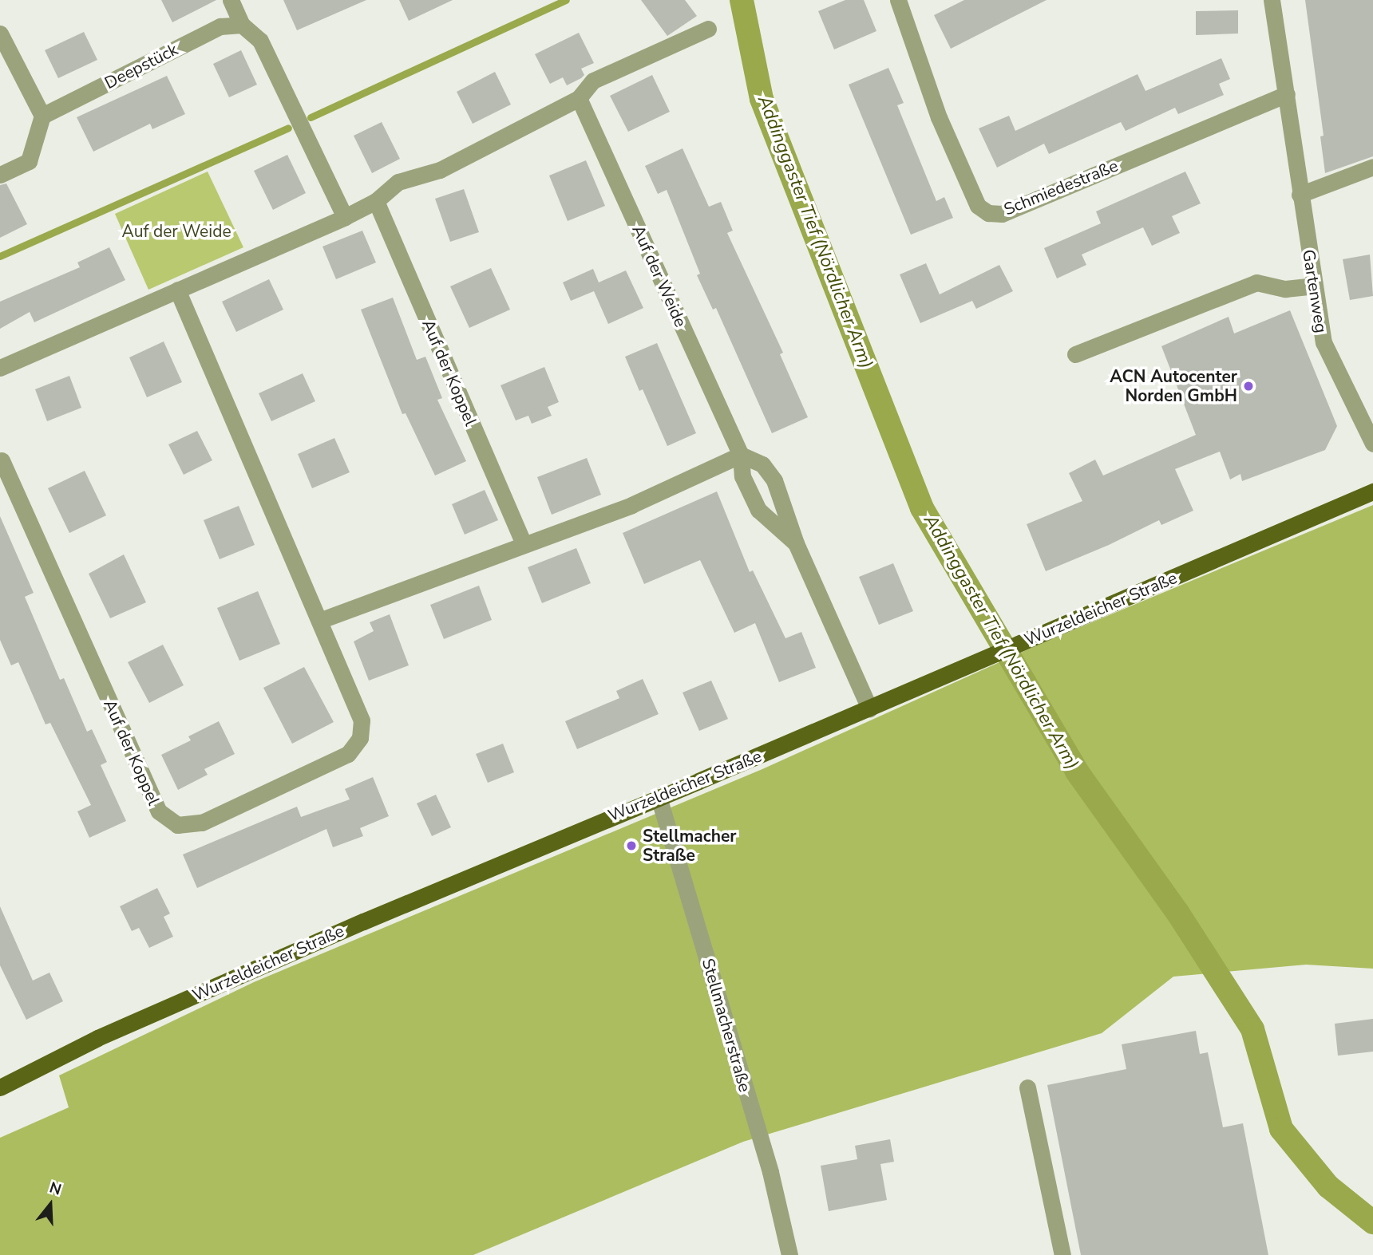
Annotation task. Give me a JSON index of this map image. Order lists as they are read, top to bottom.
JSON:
{
  "streets": {
    "main road": ["Wurzeldeicher Straße"],
    "street": [
      "Deepstück",
      "Schmiedestraße",
      "Auf der Weide",
      "Gartenweg",
      "Auf der Koppel",
      "Stellmacherstraße"
    ]
  },
  "crossings": [
    ["Schmiedestraße", "Gartenweg"],
    ["Auf der Weide", "Wurzeldeicher Straße"],
    ["Wurzeldeicher Straße", "Stellmacherstraße"]
  ],
  "water": ["Addinggaster Tief (Nördlicher Arm)"],
  "parks": ["Auf der Weide"],
  "places": ["ACN Autocenter Norden GmbH", "Stellmacher Straße"],
  "north": "top"
}
